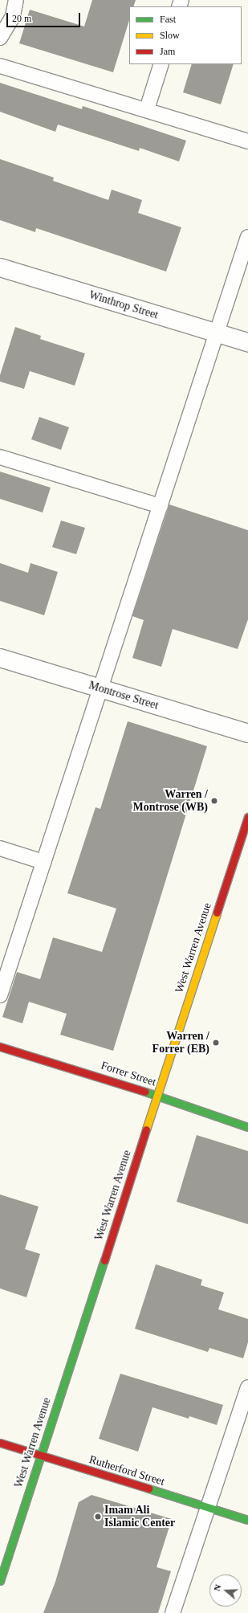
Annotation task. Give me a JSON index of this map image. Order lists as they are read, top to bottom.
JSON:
{
  "streets": {
    "main road": ["West Warren Avenue", "Forrer Street", "Rutherford Street"],
    "street": ["Winthrop Street", "Montrose Street"]
  },
  "crossings": [
    ["West Warren Avenue", "Forrer Street"],
    ["West Warren Avenue", "Rutherford Street"]
  ],
  "places": ["Warren / Montrose (WB)", "Warren / Forrer (EB)", "Imam Ali Islamic Center"],
  "legend": ["Fast", "Slow", "Jam"],
  "scale_bar": "20 m",
  "north": "left"
}
